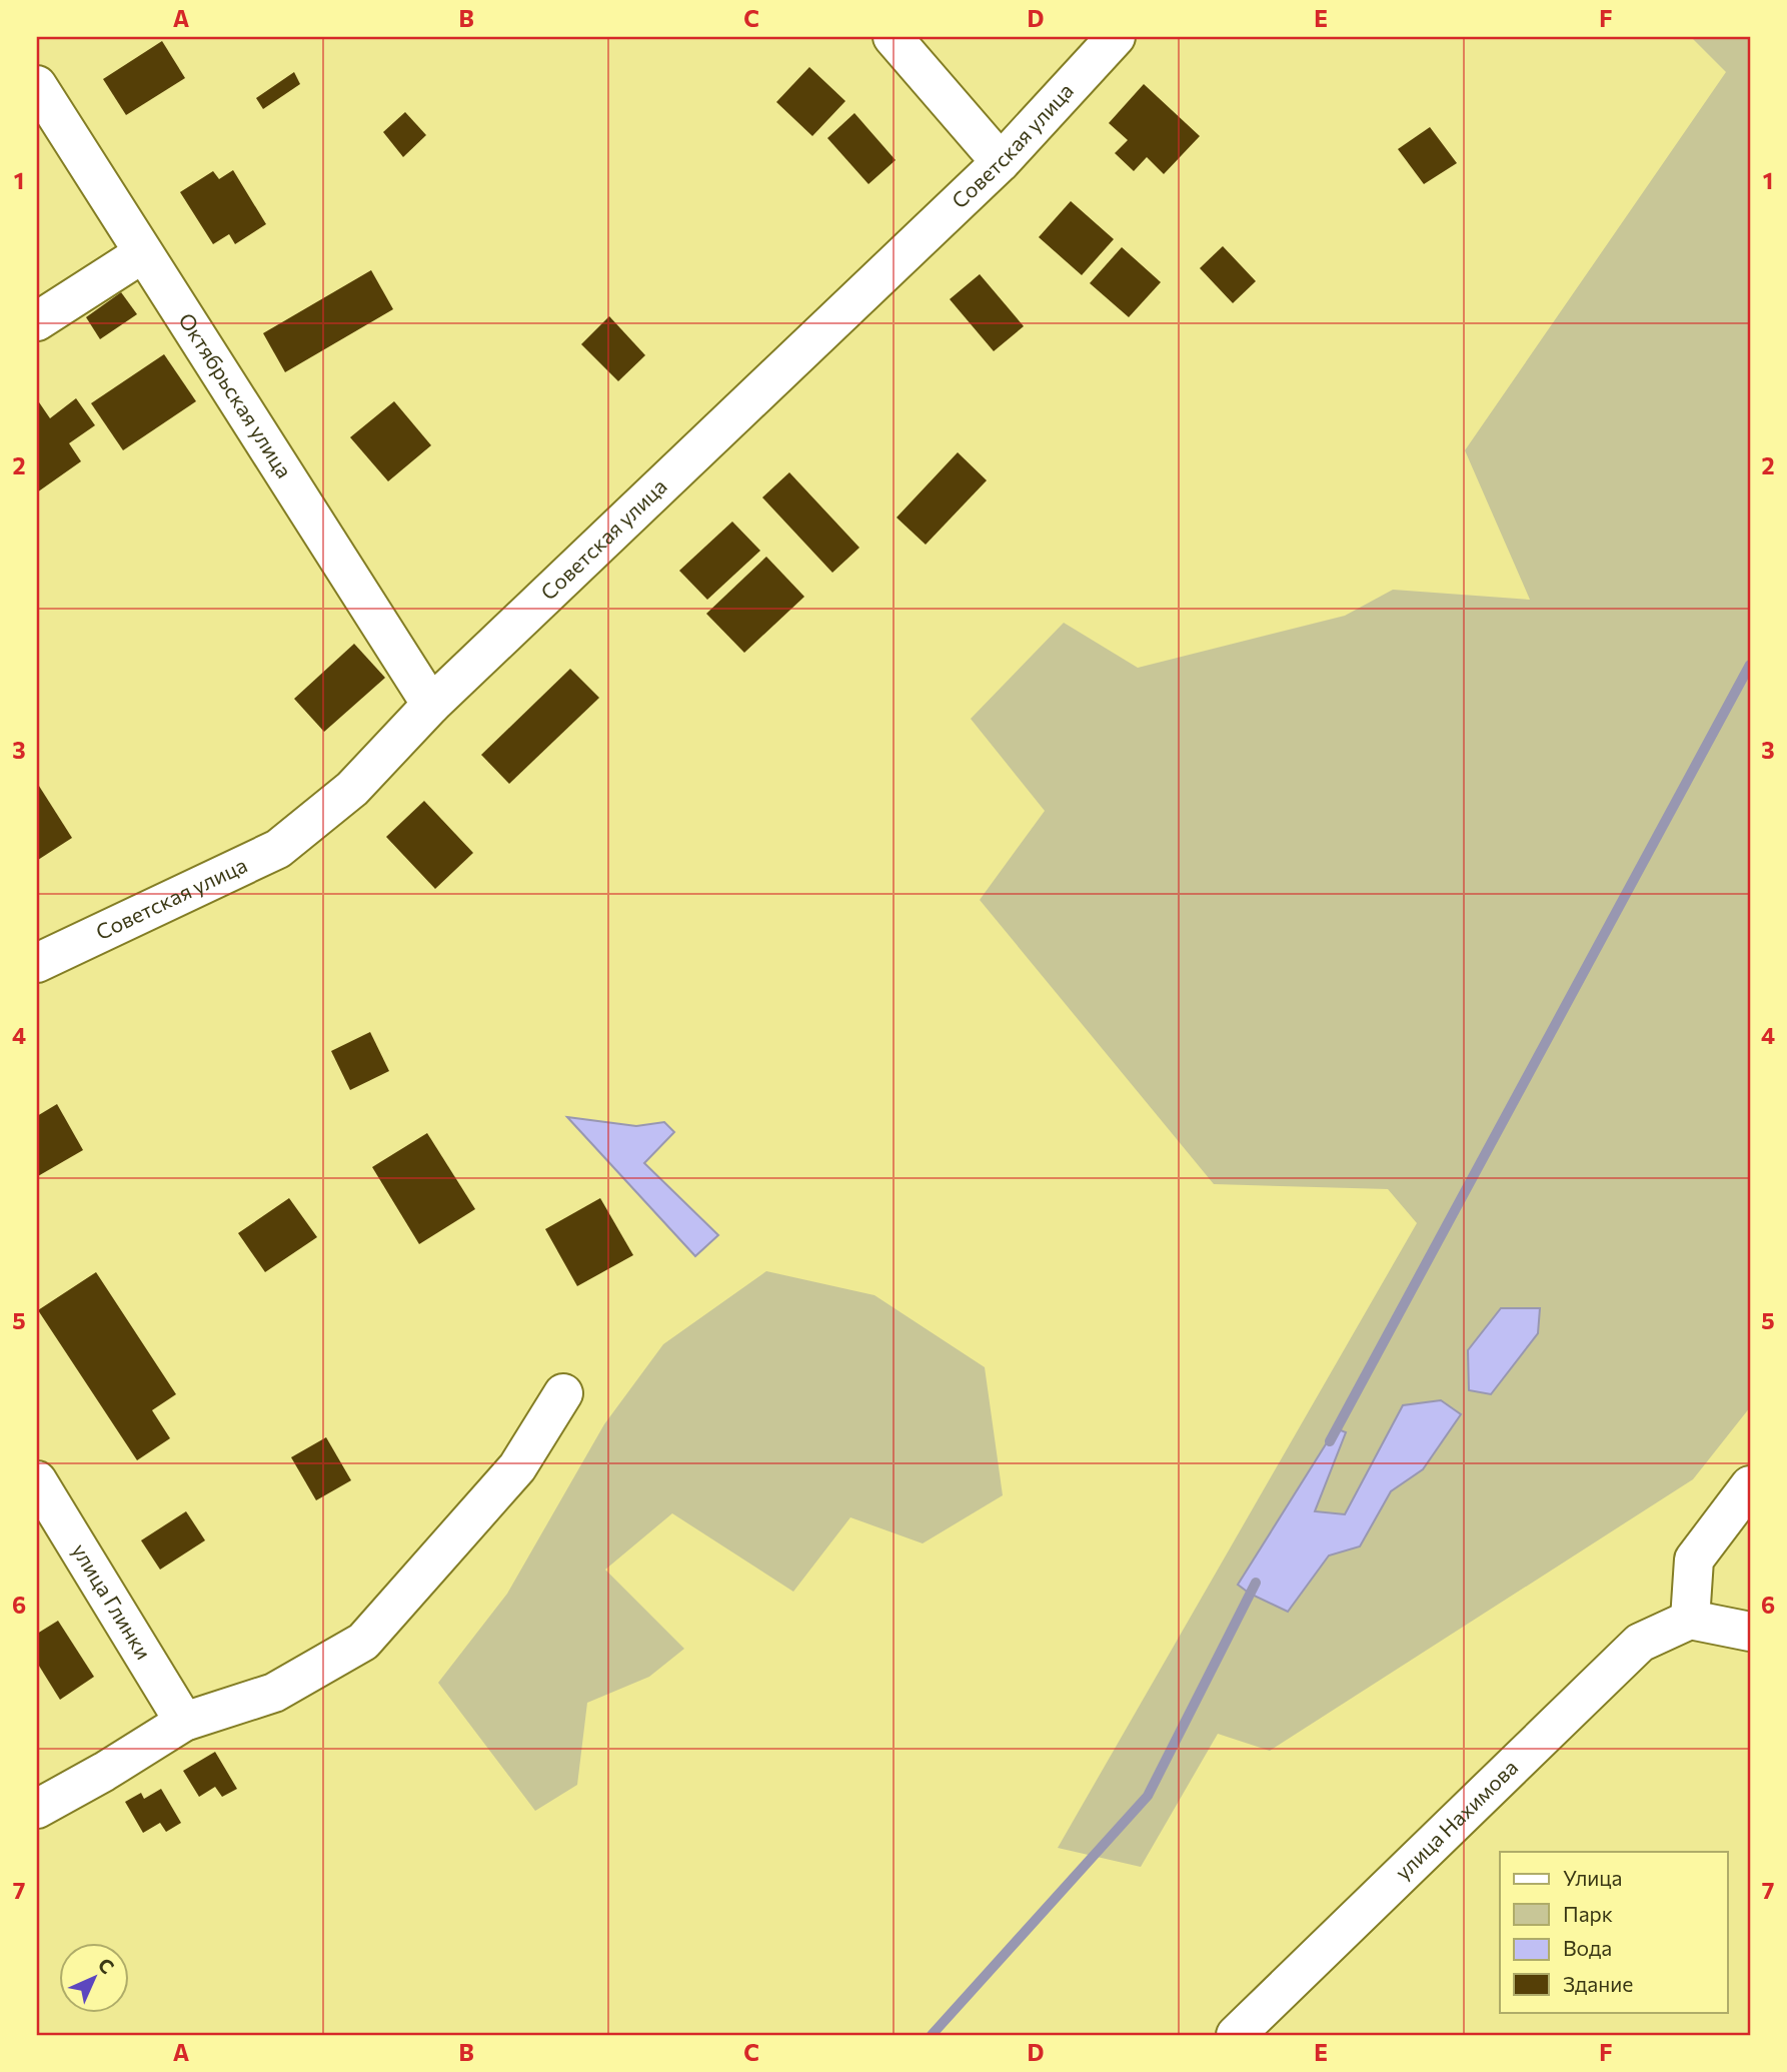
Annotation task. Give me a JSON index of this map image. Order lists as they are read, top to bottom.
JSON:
{
  "streets": {
    "street": [
      "Советская улица",
      "Октябрьская улица",
      "улица Глинки",
      "улица Нахимова"
    ]
  },
  "crossings": [
    ["Советская улица", "Октябрьская улица"]
  ],
  "legend": [
    "Улица",
    "Парк",
    "Вода",
    "Здание"
  ],
  "north": "top right",
  "grid": {
    "columns": [
      "A",
      "B",
      "C",
      "D",
      "E",
      "F"
    ],
    "rows": [
      "1",
      "2",
      "3",
      "4",
      "5",
      "6",
      "7"
    ]
  }
}
